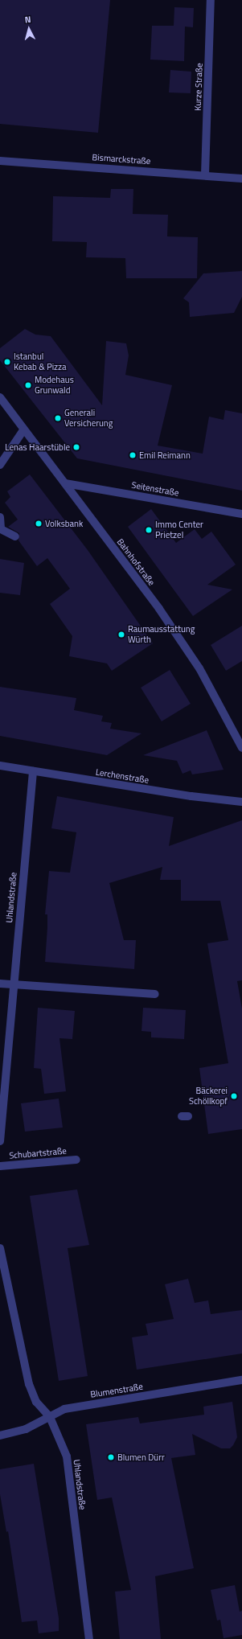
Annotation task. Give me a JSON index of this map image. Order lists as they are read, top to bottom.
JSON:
{
  "streets": {
    "street": [
      "Kurze Straße",
      "Bismarckstraße",
      "Seitenstraße",
      "Bahnhofstraße",
      "Lerchenstraße",
      "Uhlandstraße",
      "Schubartstraße",
      "Blumenstraße"
    ]
  },
  "crossings": [
    ["Kurze Straße", "Bismarckstraße"],
    ["Seitenstraße", "Bahnhofstraße"],
    ["Lerchenstraße", "Uhlandstraße"],
    ["Uhlandstraße", "Blumenstraße"]
  ],
  "places": [
    "Istanbul Kebab & Pizza",
    "Modehaus Grunwald",
    "Generali Versicherung",
    "Lenas Haarstüble",
    "Emil Reimann",
    "Volksbank",
    "Immo Center Prietzel",
    "Raumausstattung Würth",
    "Bäckerei Schöllkopf",
    "Blumen Dürr"
  ],
  "north": "top"
}
